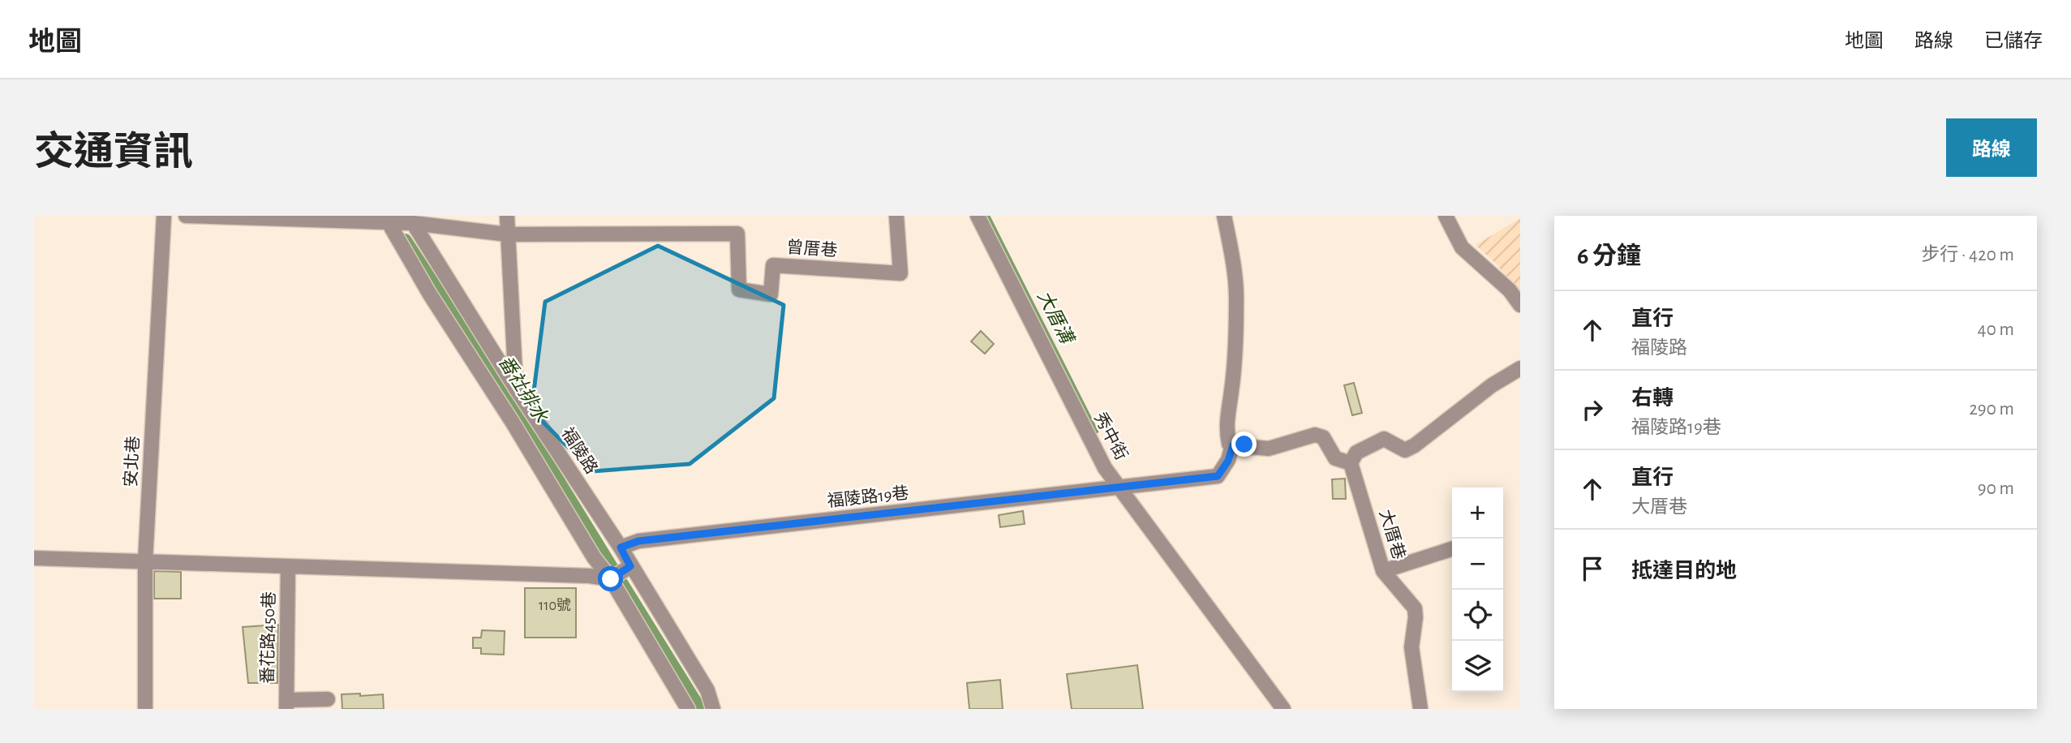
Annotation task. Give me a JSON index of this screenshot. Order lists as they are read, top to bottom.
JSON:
{
  "streets": {
    "street": [
      "曾厝巷",
      "秀中街",
      "福陵路",
      "安北巷",
      "福陵路19巷",
      "大厝巷",
      "番花路450巷"
    ]
  },
  "crossings": [
    ["曾厝巷", "福陵路"],
    ["秀中街", "福陵路19巷"],
    ["福陵路", "福陵路19巷"]
  ],
  "water": ["大厝溝", "番社排水"],
  "house_numbers": ["110號"],
  "page": {
    "header": "地圖",
    "nav": ["地圖", "路線", "已儲存"],
    "title": "交通資訊",
    "buttons": "路線",
    "heading": ["6 分鐘", "步行 · 420 m"],
    "list": [
      ["直行", "福陵路", "40 m"],
      ["右轉", "福陵路19巷", "290 m"],
      ["直行", "大厝巷", "90 m"],
      "抵達目的地"
    ],
    "map_buttons": ["+", "−"]
  }
}
